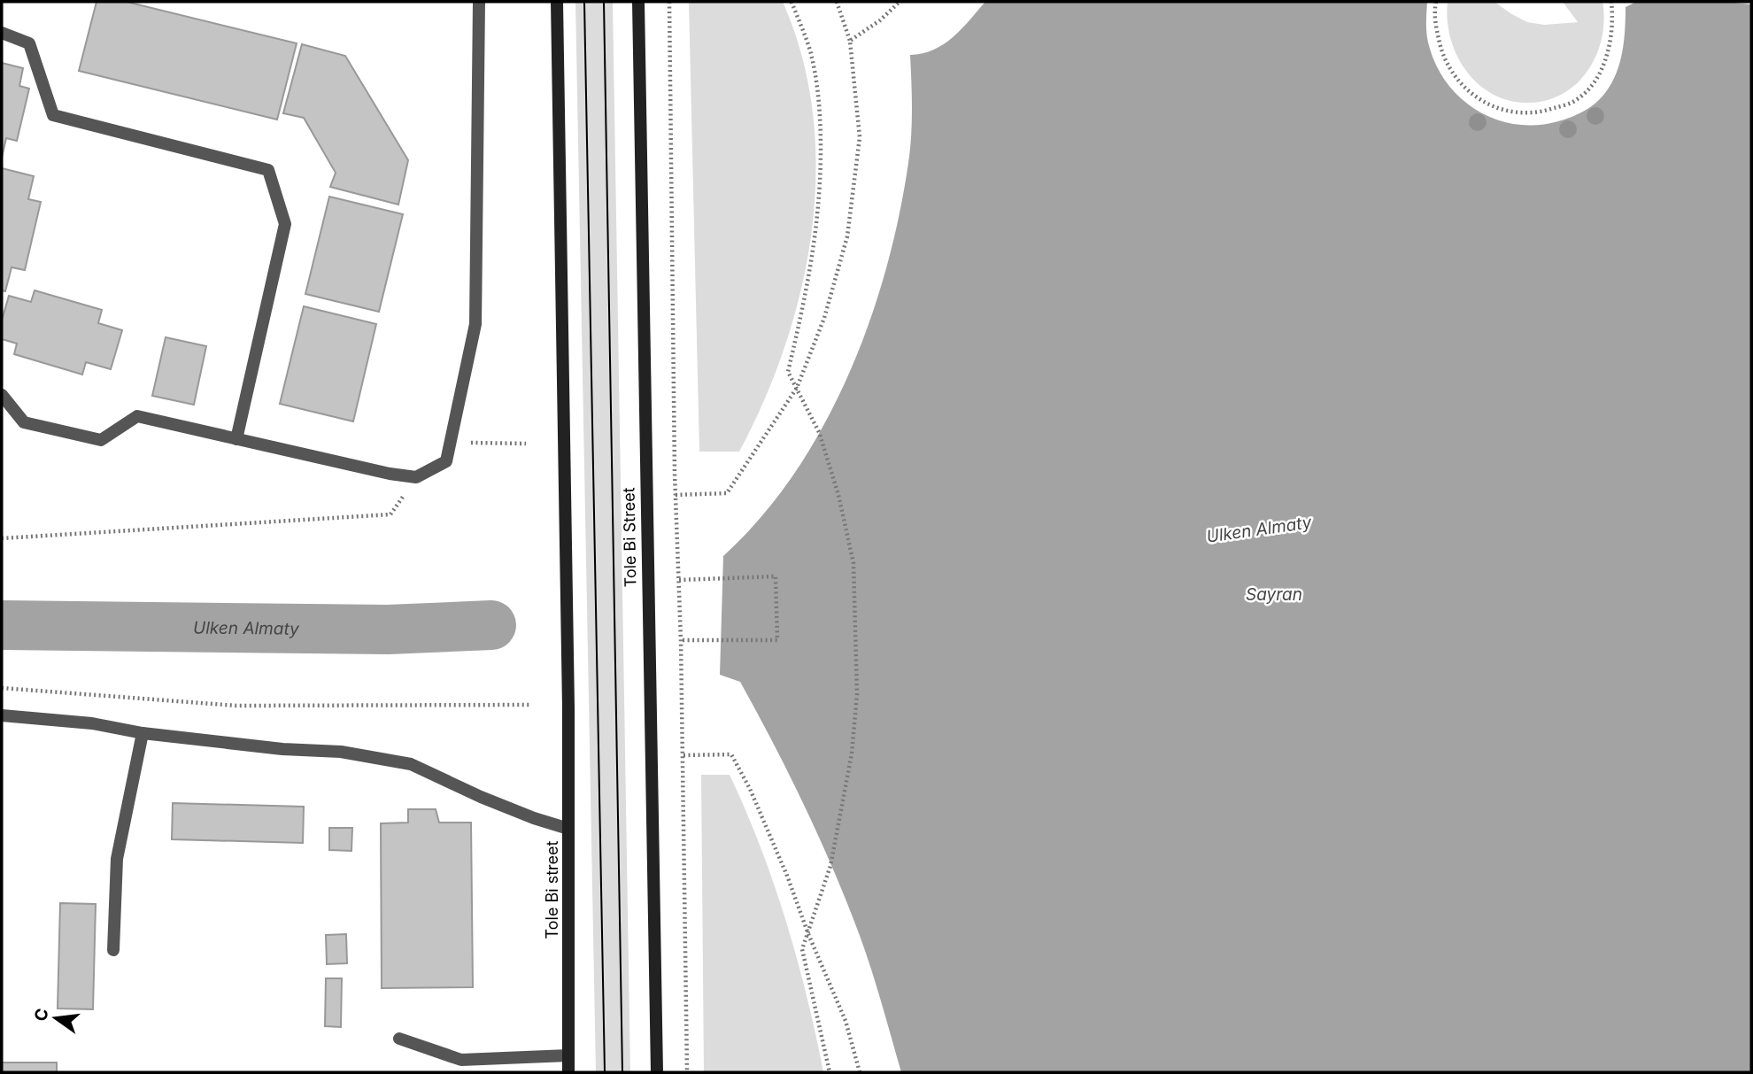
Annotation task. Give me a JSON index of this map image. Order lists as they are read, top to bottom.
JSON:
{
  "streets": {
    "main road": ["Tole Bi Street", "Tole Bi street"]
  },
  "water": ["Ulken Almaty", "Sayran"],
  "north": "left"
}
